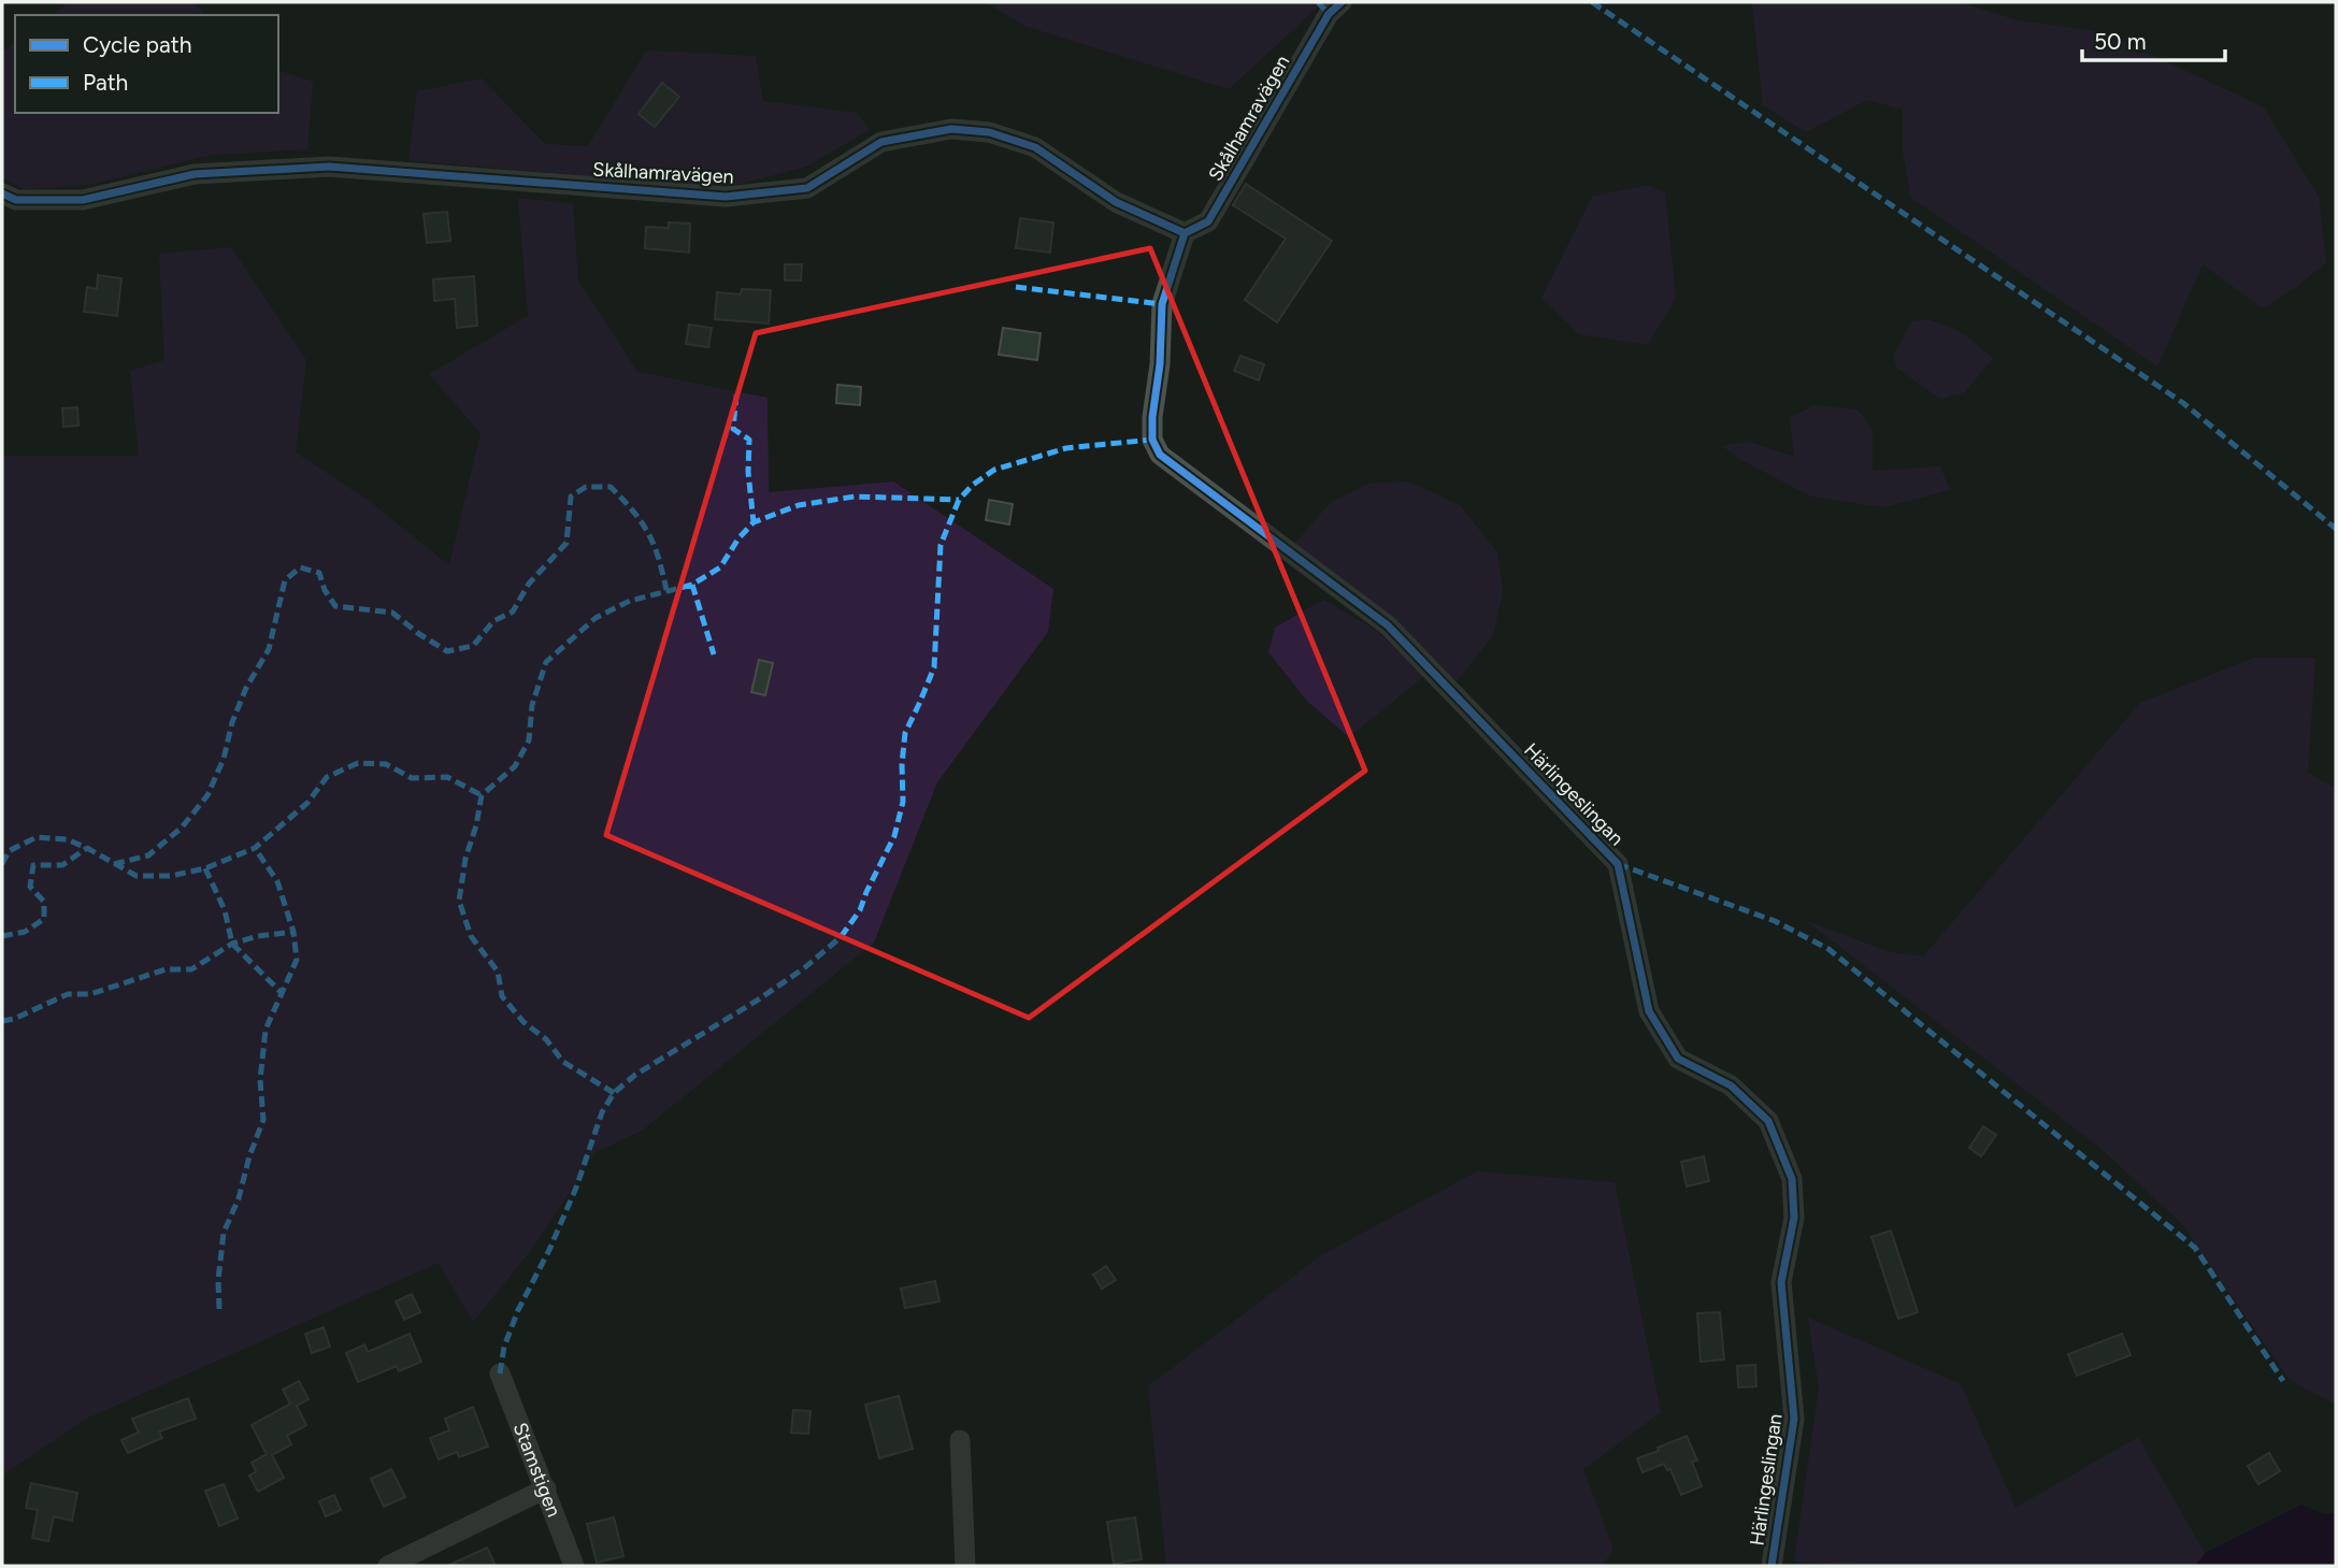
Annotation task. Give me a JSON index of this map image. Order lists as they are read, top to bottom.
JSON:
{
  "streets": {
    "street": ["Skålhamravägen", "Härlingeslingan", "Stamstigen"]
  },
  "crossings": [
    ["Skålhamravägen", "Härlingeslingan"]
  ],
  "legend": ["Cycle path", "Path"],
  "scale_bar": "50 m"
}
